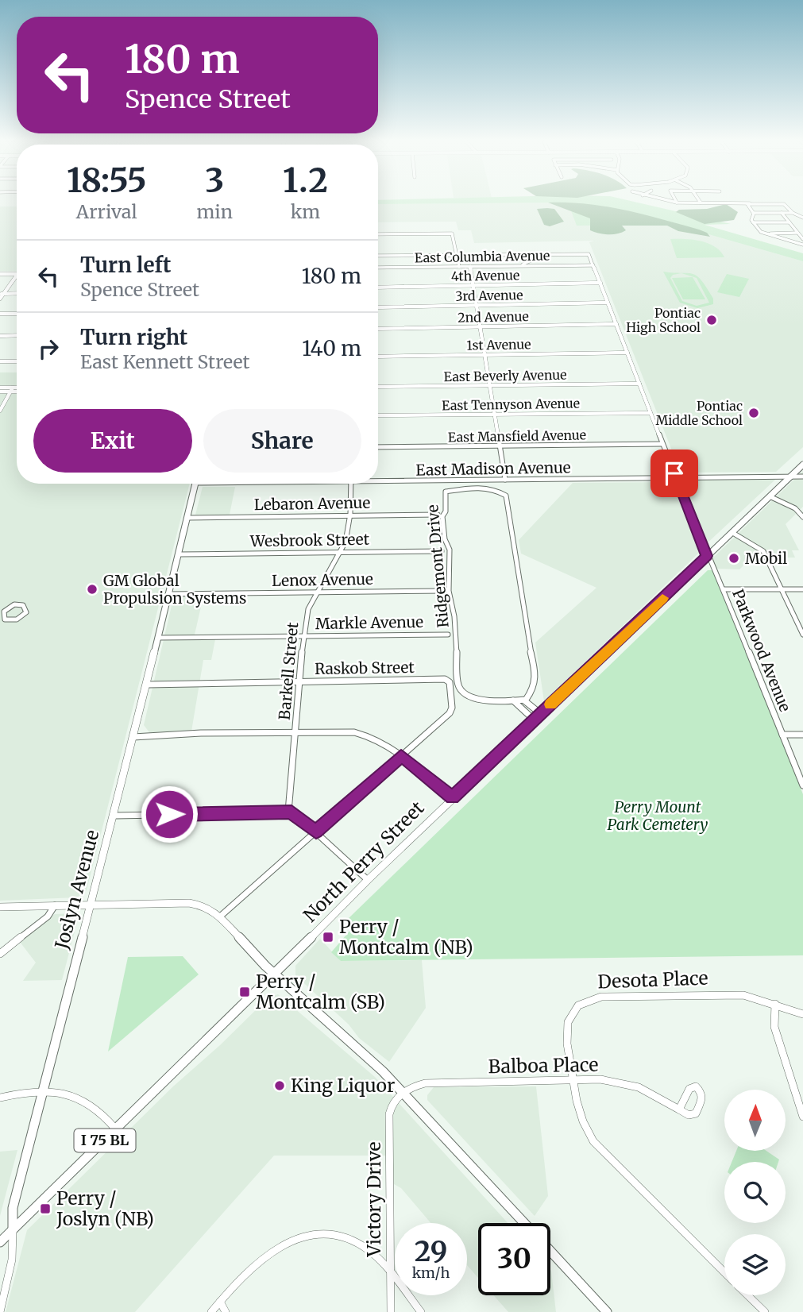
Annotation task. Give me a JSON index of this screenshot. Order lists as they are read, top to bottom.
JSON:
{
  "streets": {
    "main road": ["North Perry Street", "Joslyn Avenue", "I 75 BL"],
    "street": [
      "East Columbia Avenue",
      "4th Avenue",
      "3rd Avenue",
      "2nd Avenue",
      "1st Avenue",
      "East Beverly Avenue",
      "East Tennyson Avenue",
      "East Mansfield Avenue",
      "East Madison Avenue",
      "Lebaron Avenue",
      "Wesbrook Street",
      "Ridgemont Drive",
      "Lenox Avenue",
      "Markle Avenue",
      "Parkwood Avenue",
      "Raskob Street",
      "Barkell Street",
      "Desota Place",
      "Balboa Place",
      "Victory Drive"
    ]
  },
  "crossings": [
    ["East Columbia Avenue", "Parkwood Avenue"],
    ["4th Avenue", "Parkwood Avenue"],
    ["3rd Avenue", "Parkwood Avenue"],
    ["2nd Avenue", "Parkwood Avenue"],
    ["1st Avenue", "Parkwood Avenue"],
    ["East Beverly Avenue", "Parkwood Avenue"],
    ["East Tennyson Avenue", "Parkwood Avenue"],
    ["East Mansfield Avenue", "Parkwood Avenue"],
    ["East Madison Avenue", "Parkwood Avenue"],
    ["East Madison Avenue", "North Perry Street"],
    ["Lebaron Avenue", "Barkell Street"],
    ["Lebaron Avenue", "Joslyn Avenue"],
    ["Wesbrook Street", "Barkell Street"],
    ["Wesbrook Street", "Joslyn Avenue"],
    ["Lenox Avenue", "Barkell Street"],
    ["Lenox Avenue", "Joslyn Avenue"],
    ["Markle Avenue", "Barkell Street"],
    ["Markle Avenue", "Joslyn Avenue"],
    ["Parkwood Avenue", "North Perry Street"],
    ["Raskob Street", "Barkell Street"],
    ["Raskob Street", "Joslyn Avenue"],
    ["North Perry Street", "Joslyn Avenue"],
    ["Desota Place", "Balboa Place"],
    ["Balboa Place", "Victory Drive"]
  ],
  "parks": ["Perry Mount Park Cemetery"],
  "places": {
    "other": [
      "Pontiac High School",
      "Pontiac Middle School",
      "Mobil",
      "GM Global Propulsion Systems",
      "King Liquor"
    ],
    "transit": ["Perry / Montcalm (NB)", "Perry / Montcalm (SB)", "Perry / Joslyn (NB)"]
  },
  "north": "top",
  "page": {
    "turn": ["180 m", "Spence Street"],
    "eta": [
      "18:55",
      "Arrival",
      "3",
      "min",
      "1.2",
      "km"
    ],
    "list": [
      {
        "name": "Turn left",
        "note": "Spence Street",
        "value": "180 m"
      },
      {
        "name": "Turn right",
        "note": "East Kennett Street",
        "value": "140 m"
      }
    ],
    "buttons": ["Exit", "Share"],
    "speed": "29 km/h",
    "limit": "30"
  }
}
